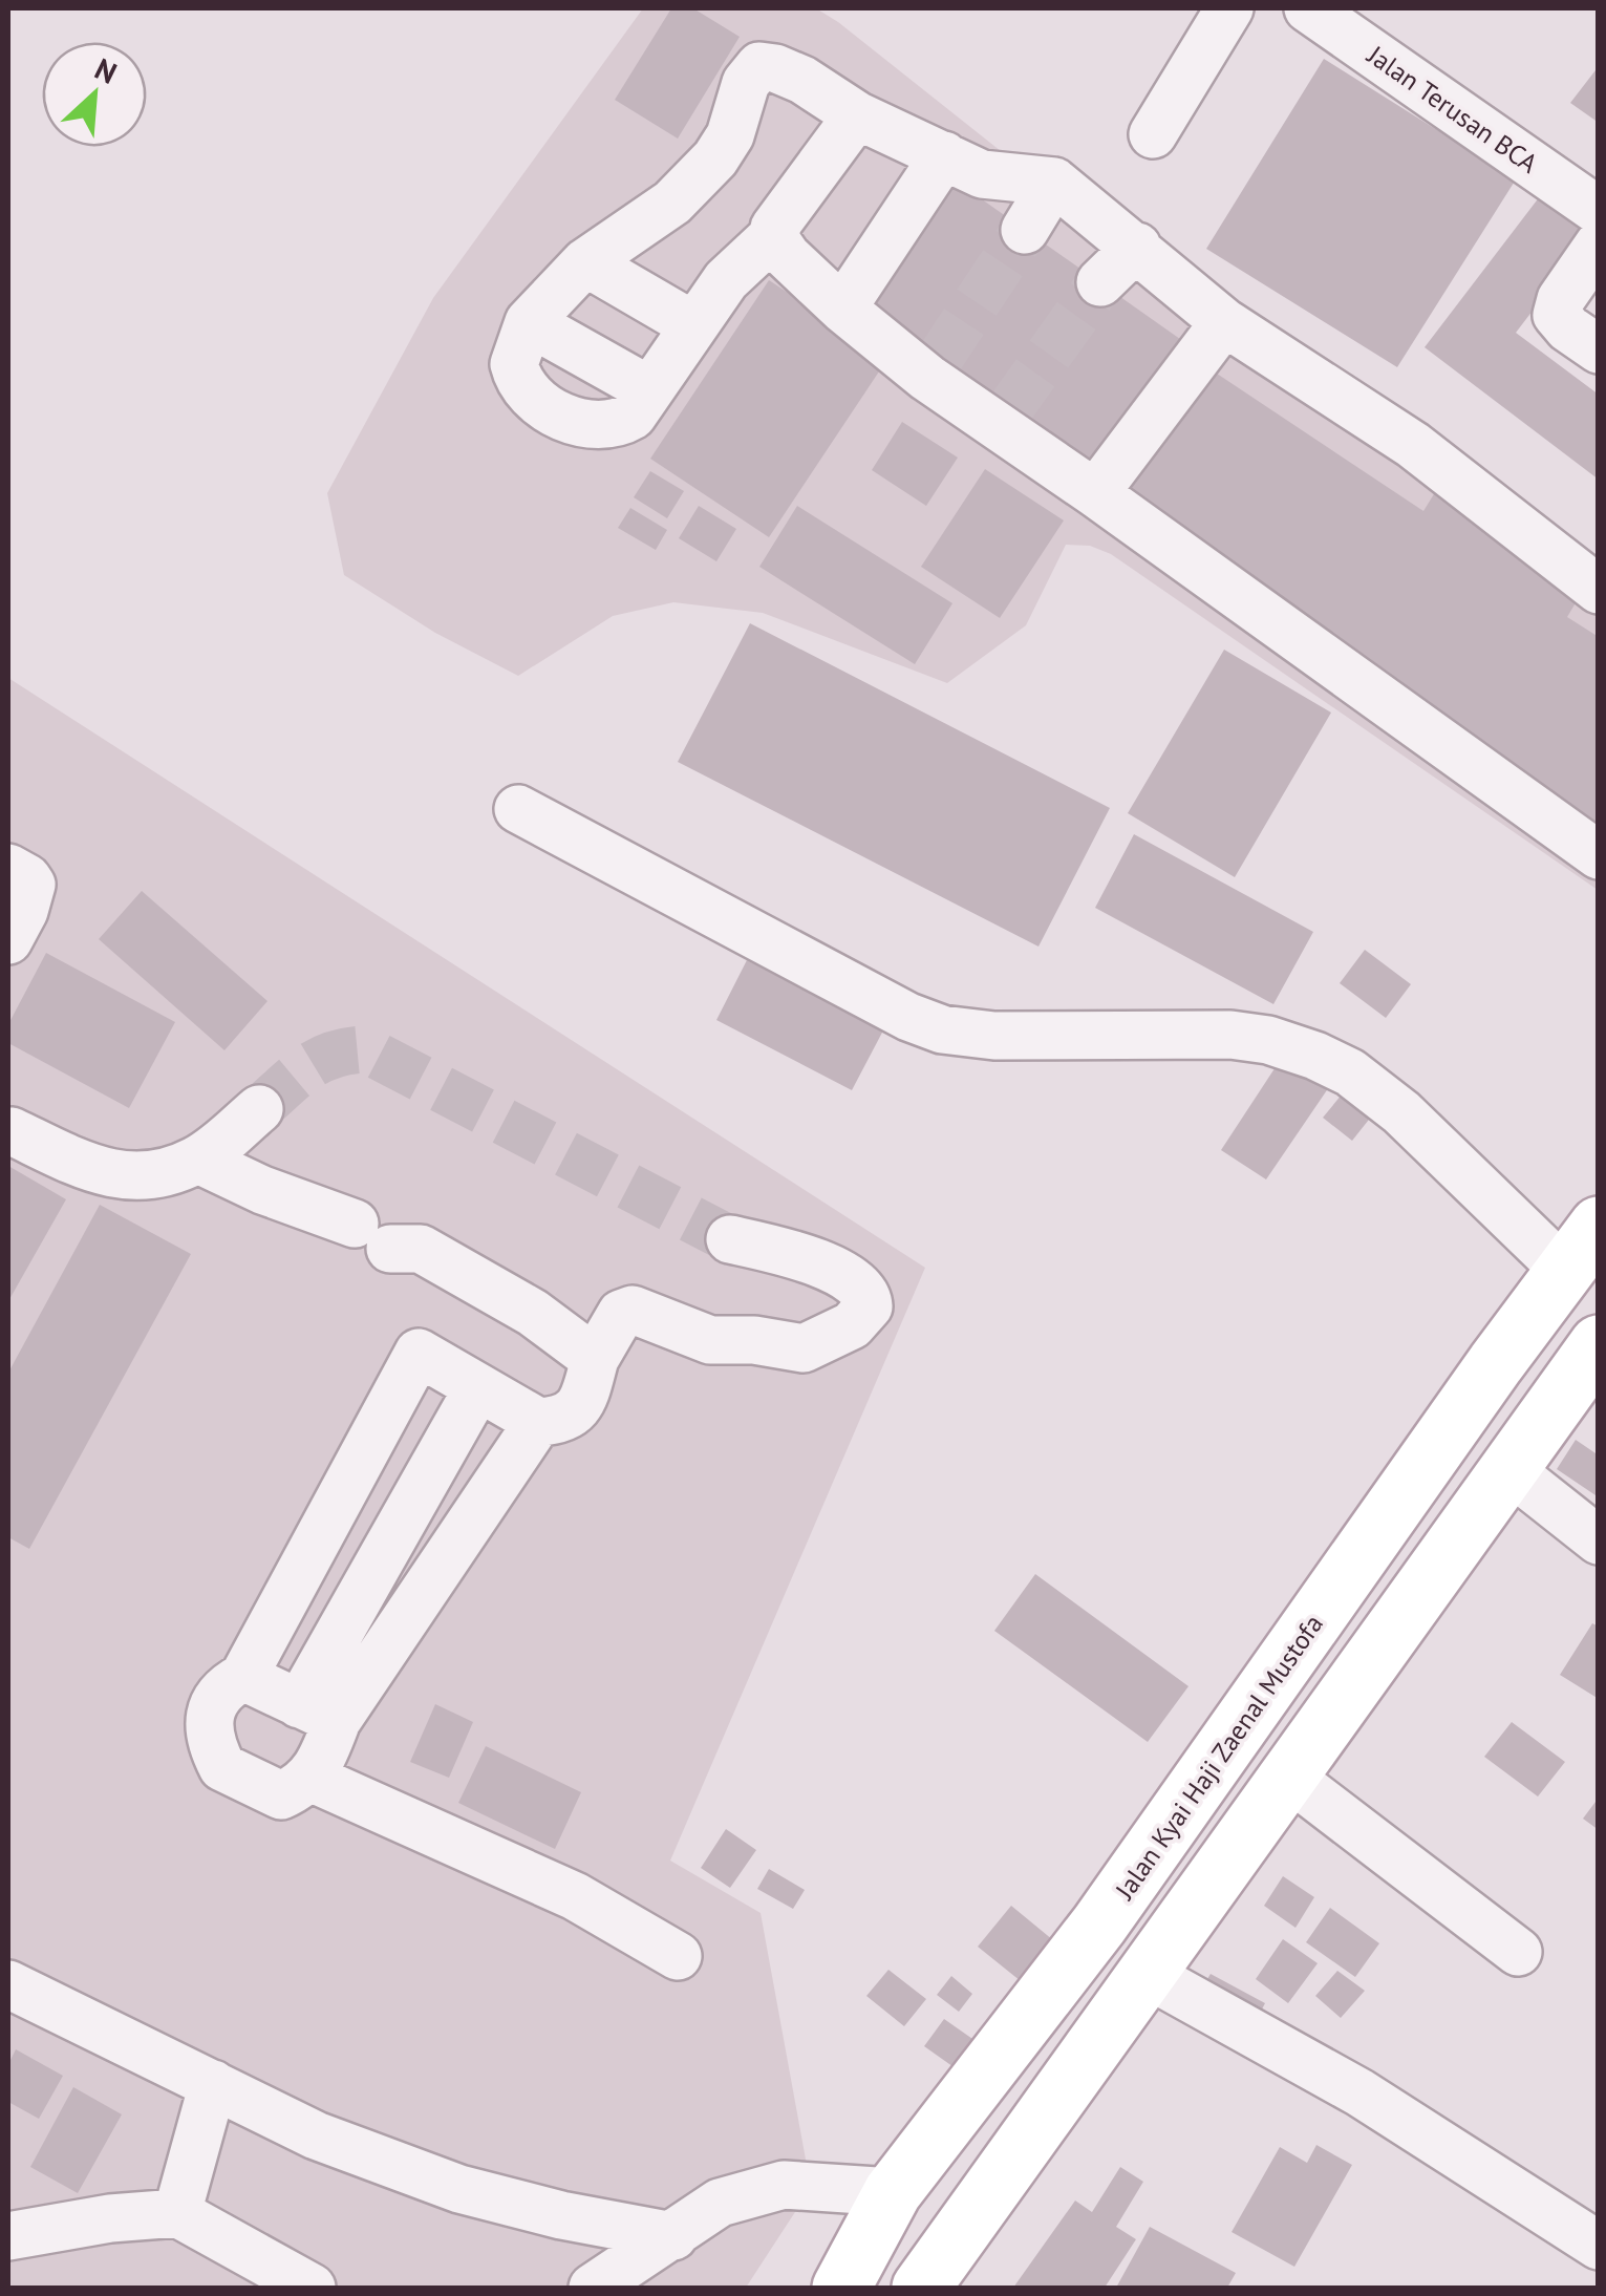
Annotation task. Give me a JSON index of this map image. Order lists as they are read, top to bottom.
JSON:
{
  "streets": {
    "main road": ["Jalan Kyai Haji Zaenal Mustofa"],
    "street": ["Jalan Terusan BCA"]
  },
  "north": "top right"
}
